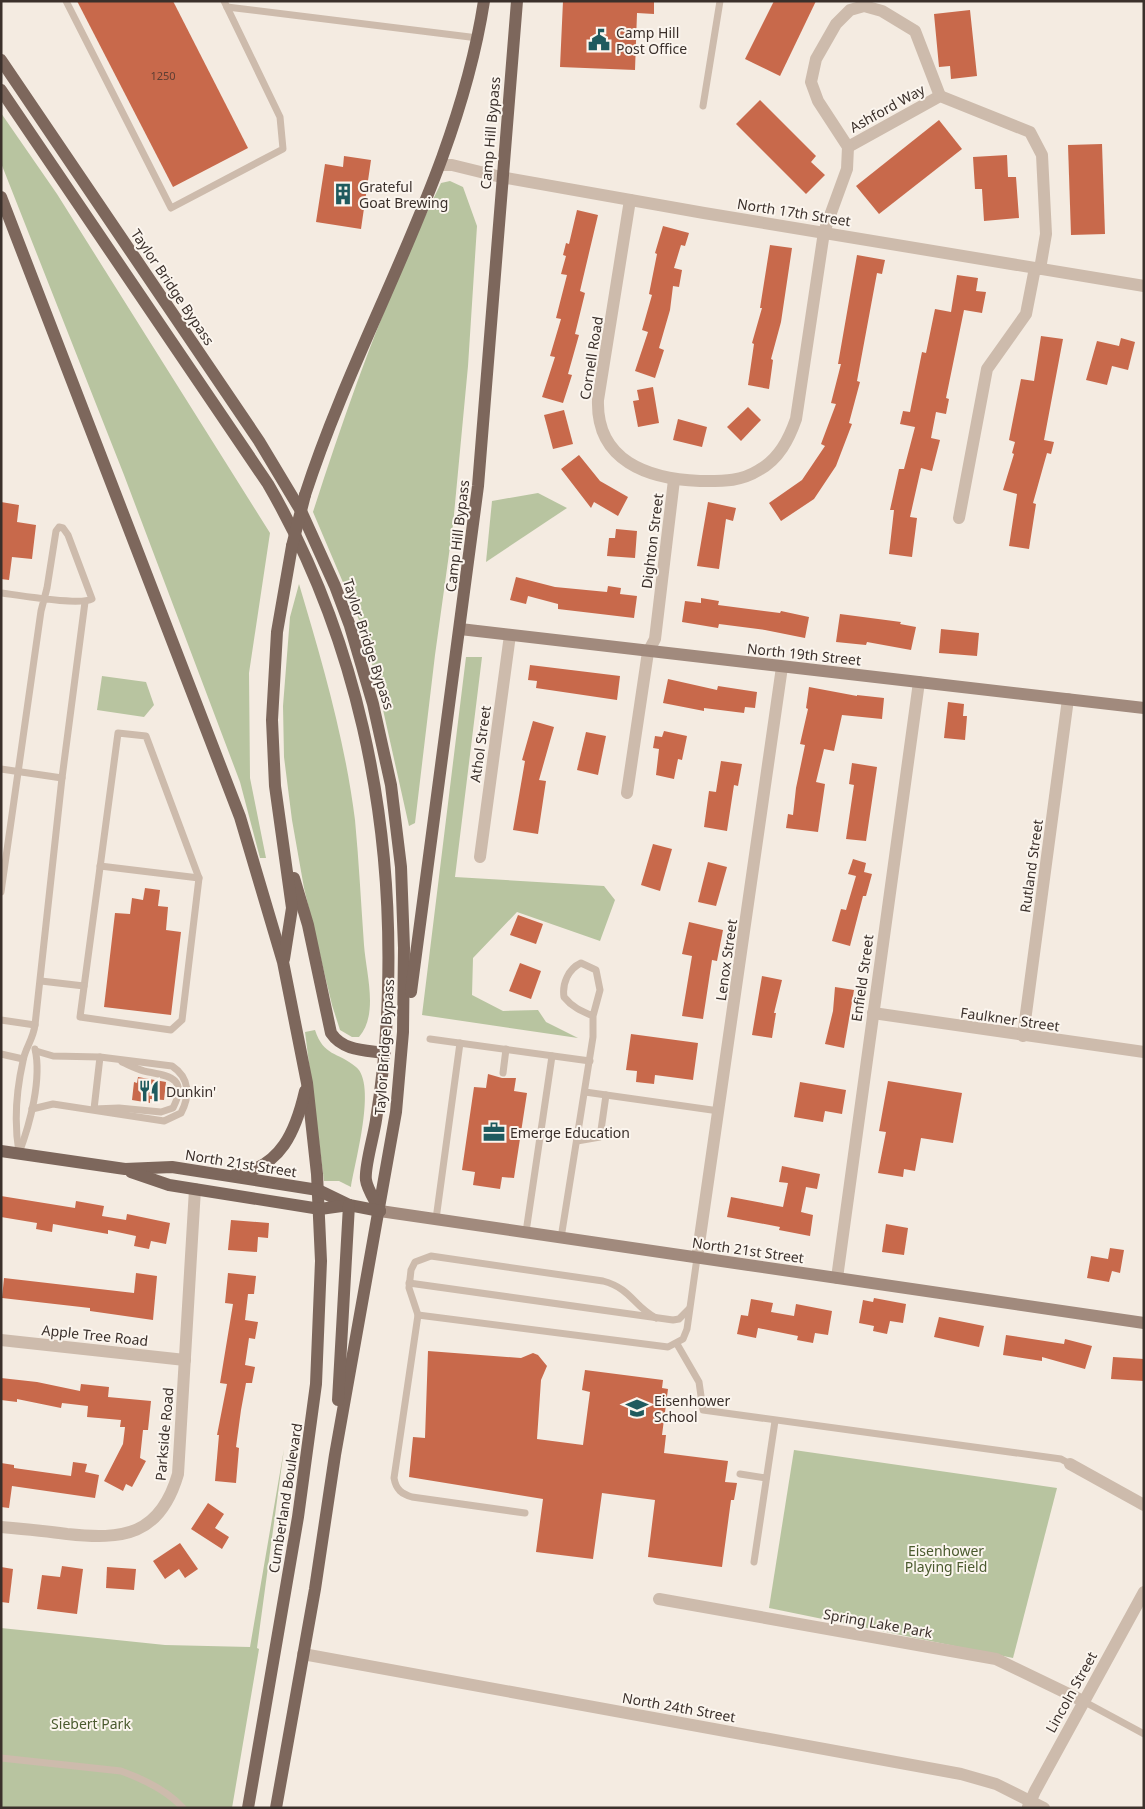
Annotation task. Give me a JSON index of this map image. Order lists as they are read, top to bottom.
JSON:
{
  "streets": {
    "main road": [
      "Camp Hill Bypass",
      "Taylor Bridge Bypass",
      "North 19th Street",
      "North 21st Street",
      "Cumberland Boulevard"
    ],
    "street": [
      "Ashford Way",
      "North 17th Street",
      "Cornell Road",
      "Dighton Street",
      "Athol Street",
      "Rutland Street",
      "Lenox Street",
      "Enfield Street",
      "Faulkner Street",
      "Apple Tree Road",
      "Parkside Road",
      "Spring Lake Park",
      "Lincoln Street",
      "North 24th Street"
    ]
  },
  "crossings": [
    ["Ashford Way", "North 17th Street"],
    ["Ashford Way", "Dighton Street"],
    ["Camp Hill Bypass", "North 17th Street"],
    ["Camp Hill Bypass", "Taylor Bridge Bypass"],
    ["Camp Hill Bypass", "North 19th Street"],
    ["North 17th Street", "Cornell Road"],
    ["North 17th Street", "Dighton Street"],
    ["Taylor Bridge Bypass", "North 21st Street"],
    ["Cornell Road", "Dighton Street"],
    ["Dighton Street", "North 19th Street"],
    ["North 19th Street", "Athol Street"],
    ["North 19th Street", "Rutland Street"],
    ["North 19th Street", "Lenox Street"],
    ["North 19th Street", "Enfield Street"],
    ["Rutland Street", "Faulkner Street"],
    ["Lenox Street", "North 21st Street"],
    ["Enfield Street", "Faulkner Street"],
    ["Enfield Street", "North 21st Street"],
    ["North 21st Street", "Parkside Road"],
    ["North 21st Street", "Cumberland Boulevard"],
    ["Apple Tree Road", "Parkside Road"],
    ["Spring Lake Park", "Lincoln Street"],
    ["Lincoln Street", "North 24th Street"]
  ],
  "parks": ["Eisenhower Playing Field", "Siebert Park"],
  "places": {
    "public building": ["Camp Hill Post Office"],
    "building": ["Grateful Goat Brewing"],
    "restaurant": ["Dunkin'"],
    "office": ["Emerge Education"],
    "school or university": ["Eisenhower School"]
  },
  "house_numbers": ["1250"]
}
